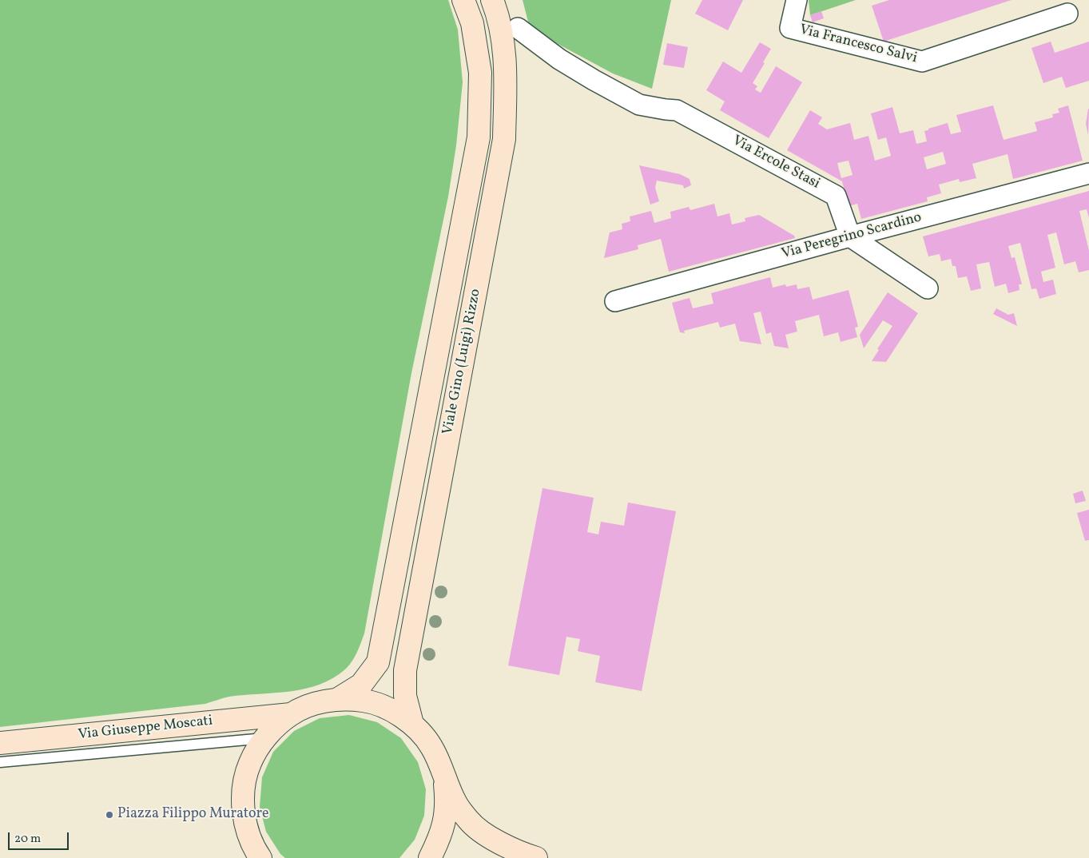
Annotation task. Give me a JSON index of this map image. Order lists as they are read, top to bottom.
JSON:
{
  "streets": {
    "street": [
      "Via Francesco Salvi",
      "Via Ercole Stasi",
      "Via Peregrino Scardino",
      "Viale Gino (Luigi) Rizzo",
      "Via Giuseppe Moscati"
    ]
  },
  "crossings": [
    ["Via Ercole Stasi", "Via Peregrino Scardino"],
    ["Viale Gino (Luigi) Rizzo", "Via Giuseppe Moscati"]
  ],
  "places": ["Piazza Filippo Muratore"],
  "scale_bar": "20 m"
}
